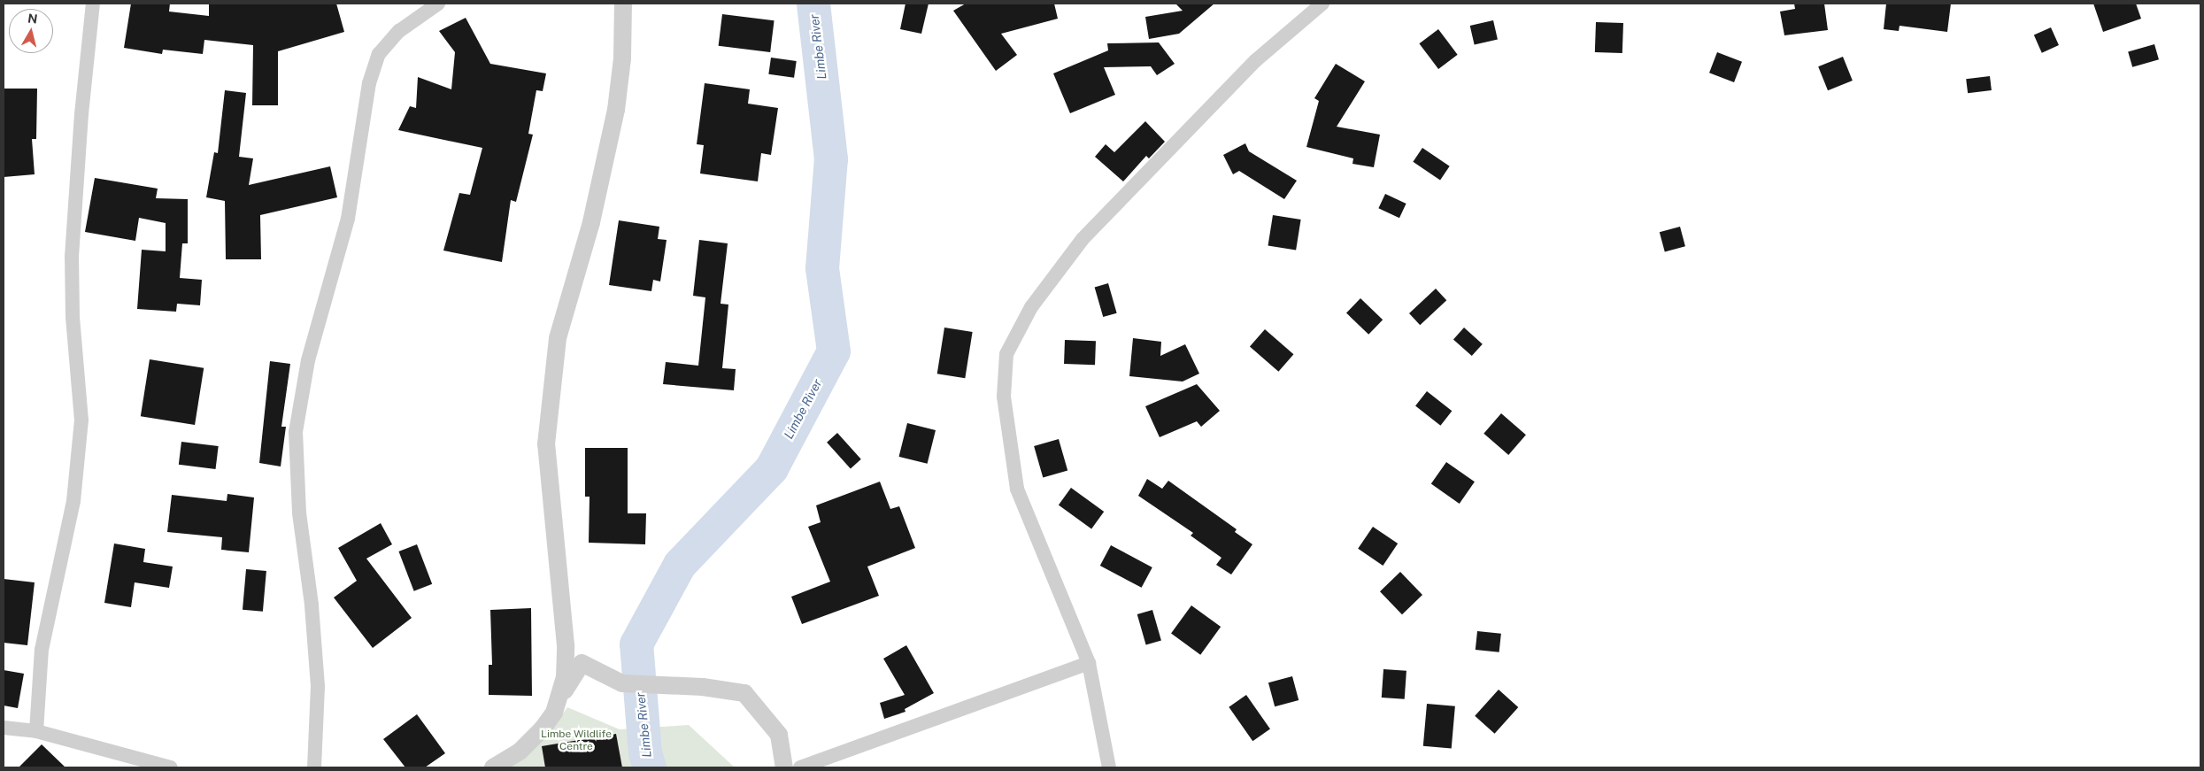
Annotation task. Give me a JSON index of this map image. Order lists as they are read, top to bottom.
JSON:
{
  "water": ["Limbe River"],
  "parks": ["Limbe Wildlife Centre"],
  "north": "top"
}
